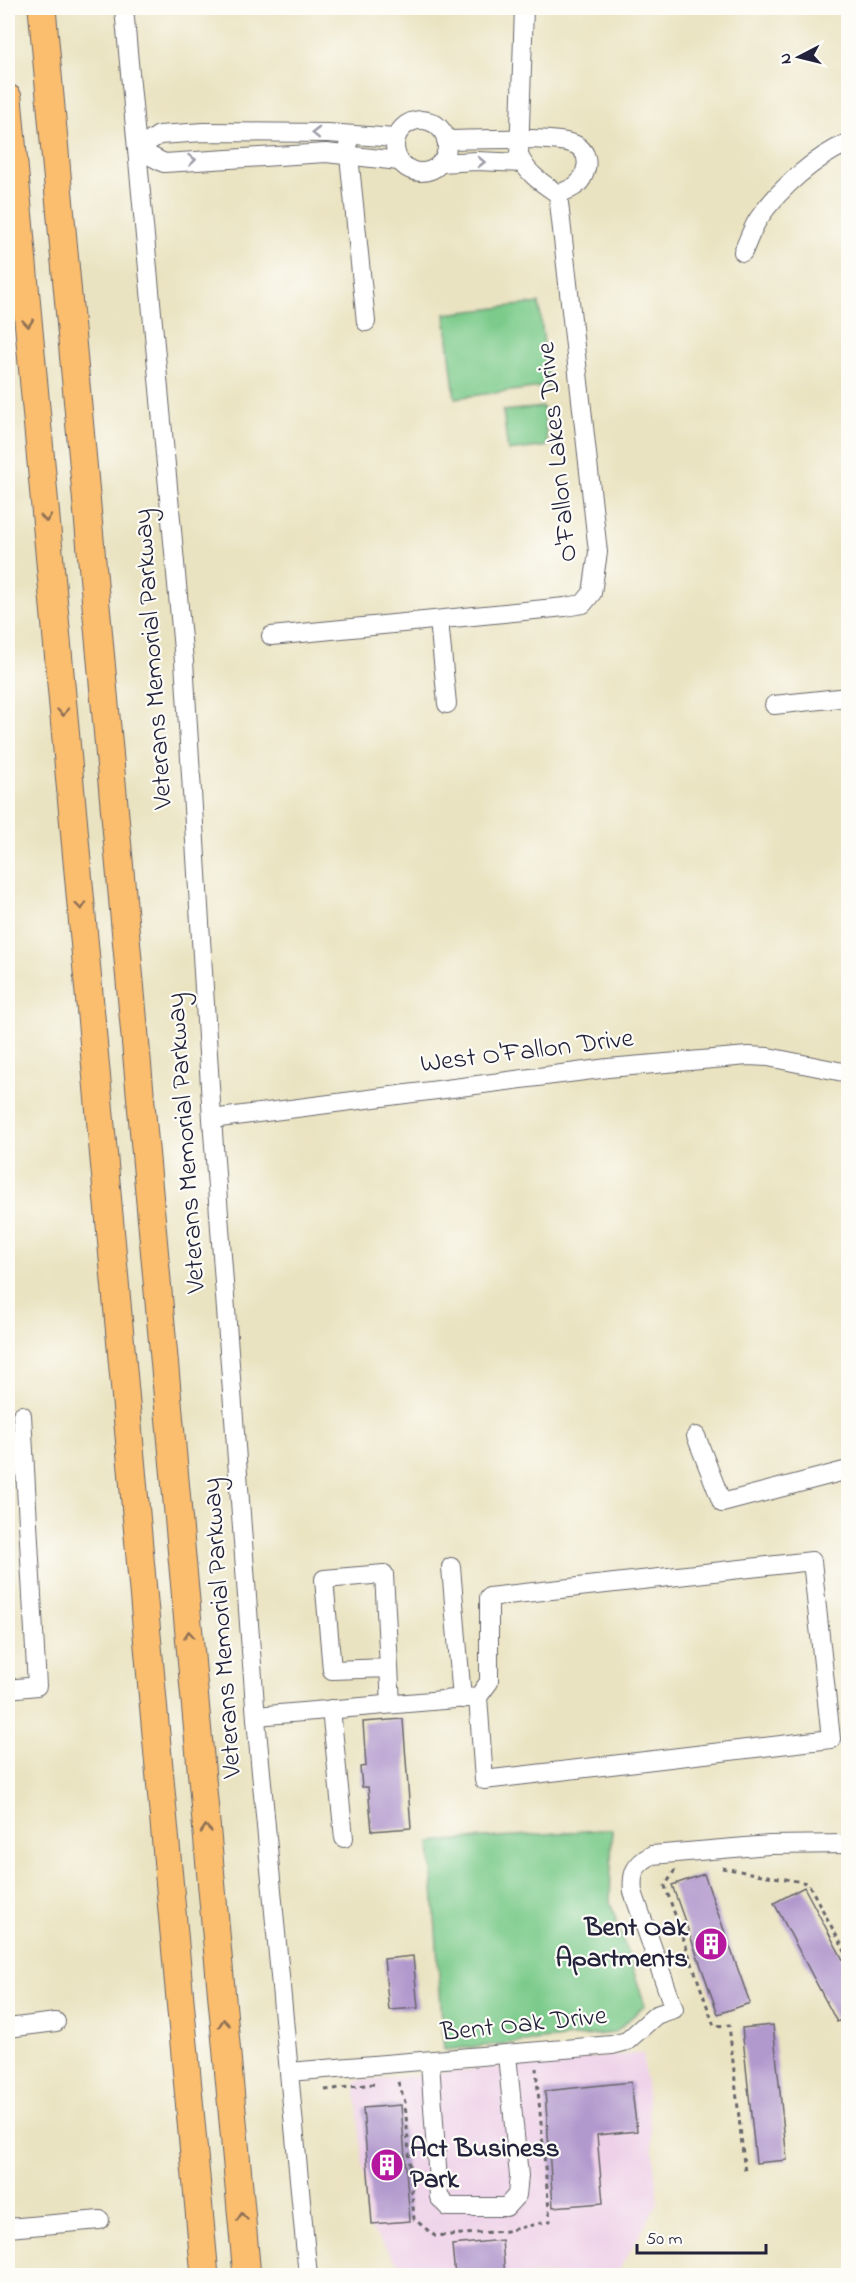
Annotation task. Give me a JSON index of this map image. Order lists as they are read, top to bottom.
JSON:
{
  "streets": {
    "street": [
      "O'Fallon Lakes Drive",
      "Veterans Memorial Parkway",
      "West O'Fallon Drive",
      "Bent Oak Drive"
    ]
  },
  "crossings": [
    ["Veterans Memorial Parkway", "West O'Fallon Drive"],
    ["Veterans Memorial Parkway", "Bent Oak Drive"]
  ],
  "places": {
    "building": ["Bent Oak Apartments", "Act Business Park"]
  },
  "scale_bar": "50 m",
  "north": "left"
}
